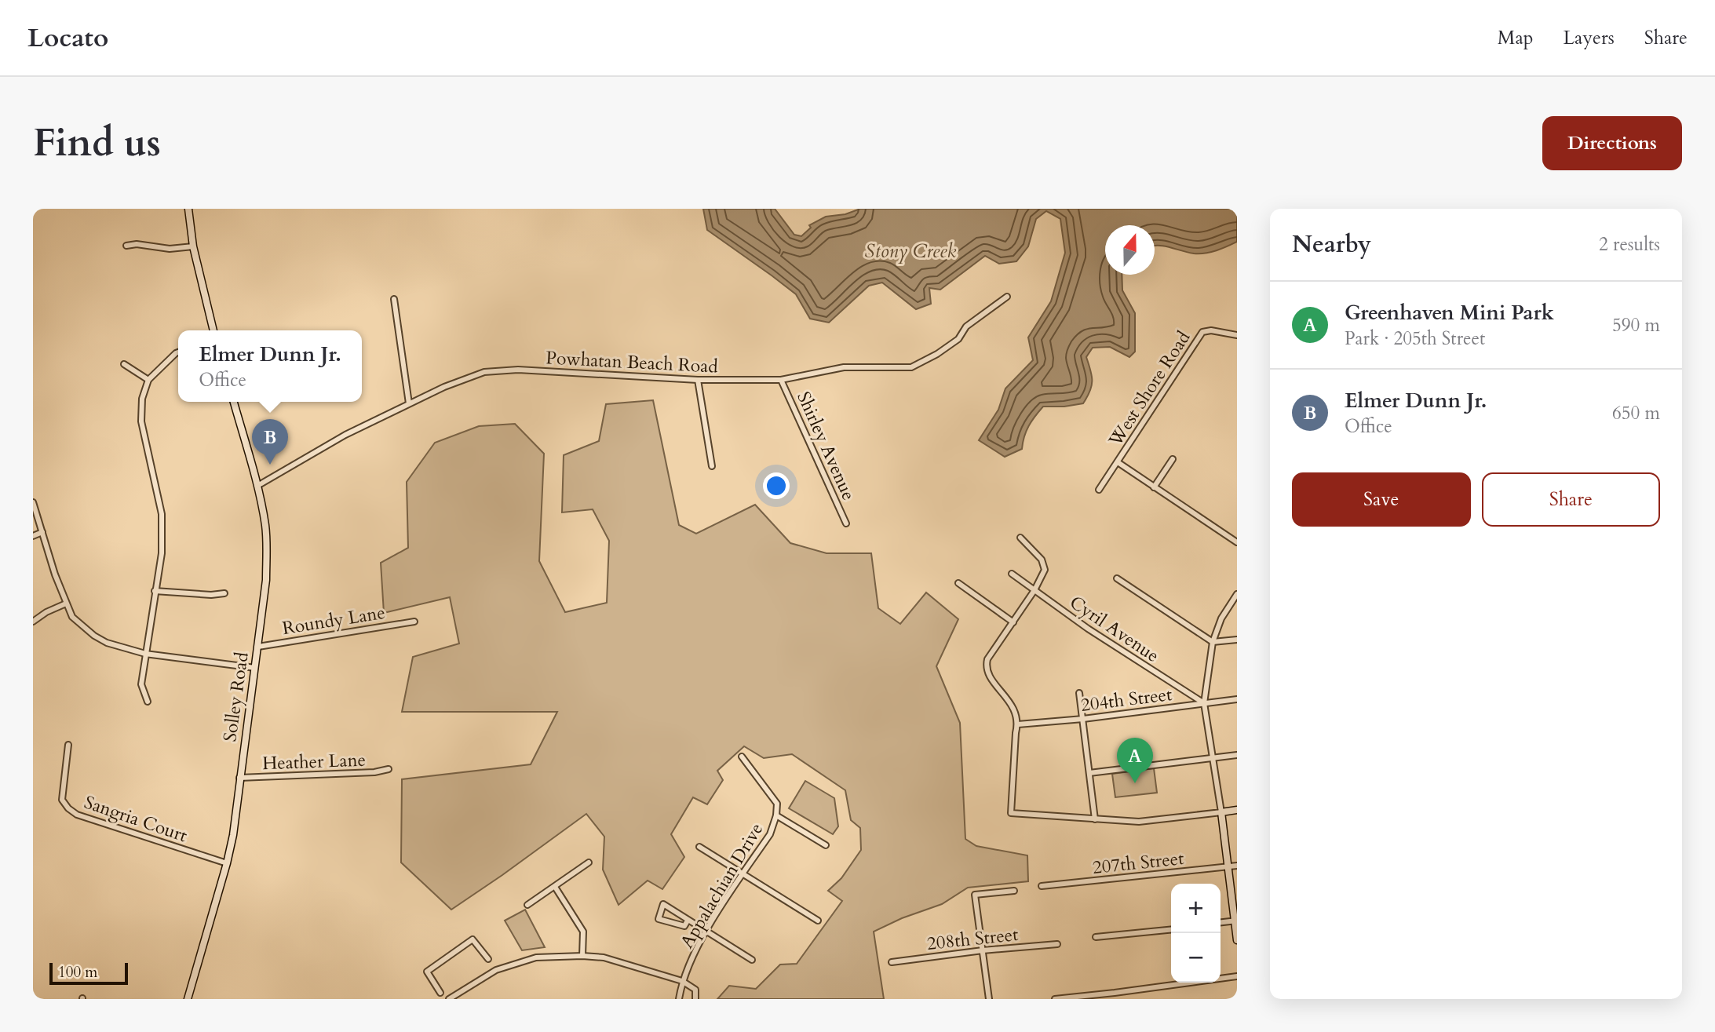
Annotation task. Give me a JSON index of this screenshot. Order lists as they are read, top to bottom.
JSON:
{
  "streets": {
    "main road": ["Solley Road"],
    "street": [
      "Powhatan Beach Road",
      "West Shore Road",
      "Shirley Avenue",
      "Roundy Lane",
      "Cyril Avenue",
      "204th Street",
      "Heather Lane",
      "Sangria Court",
      "207th Street",
      "Appalachian Drive",
      "208th Street"
    ]
  },
  "crossings": [
    ["Powhatan Beach Road", "Shirley Avenue"],
    ["Powhatan Beach Road", "Solley Road"],
    ["Roundy Lane", "Solley Road"],
    ["Cyril Avenue", "204th Street"],
    ["Solley Road", "Heather Lane"],
    ["Solley Road", "Sangria Court"]
  ],
  "water": ["Stony Creek"],
  "scale_bar": "100 m",
  "north": "top",
  "page": {
    "header": "Locato",
    "nav": ["Map", "Layers", "Share"],
    "buttons": [
      "Directions",
      ["Save", "Share"]
    ],
    "title": "Find us",
    "heading": ["Nearby", "2 results"],
    "list": [
      {
        "mark": "A",
        "name": "Greenhaven Mini Park",
        "note": "Park · 205th Street",
        "value": "590 m"
      },
      {
        "mark": "B",
        "name": "Elmer Dunn Jr.",
        "note": "Office",
        "value": "650 m"
      }
    ],
    "popup": ["Elmer Dunn Jr.", "Office"],
    "pins": ["B", "A"],
    "map_buttons": ["+", "−"],
    "scale": "100 m"
  }
}
